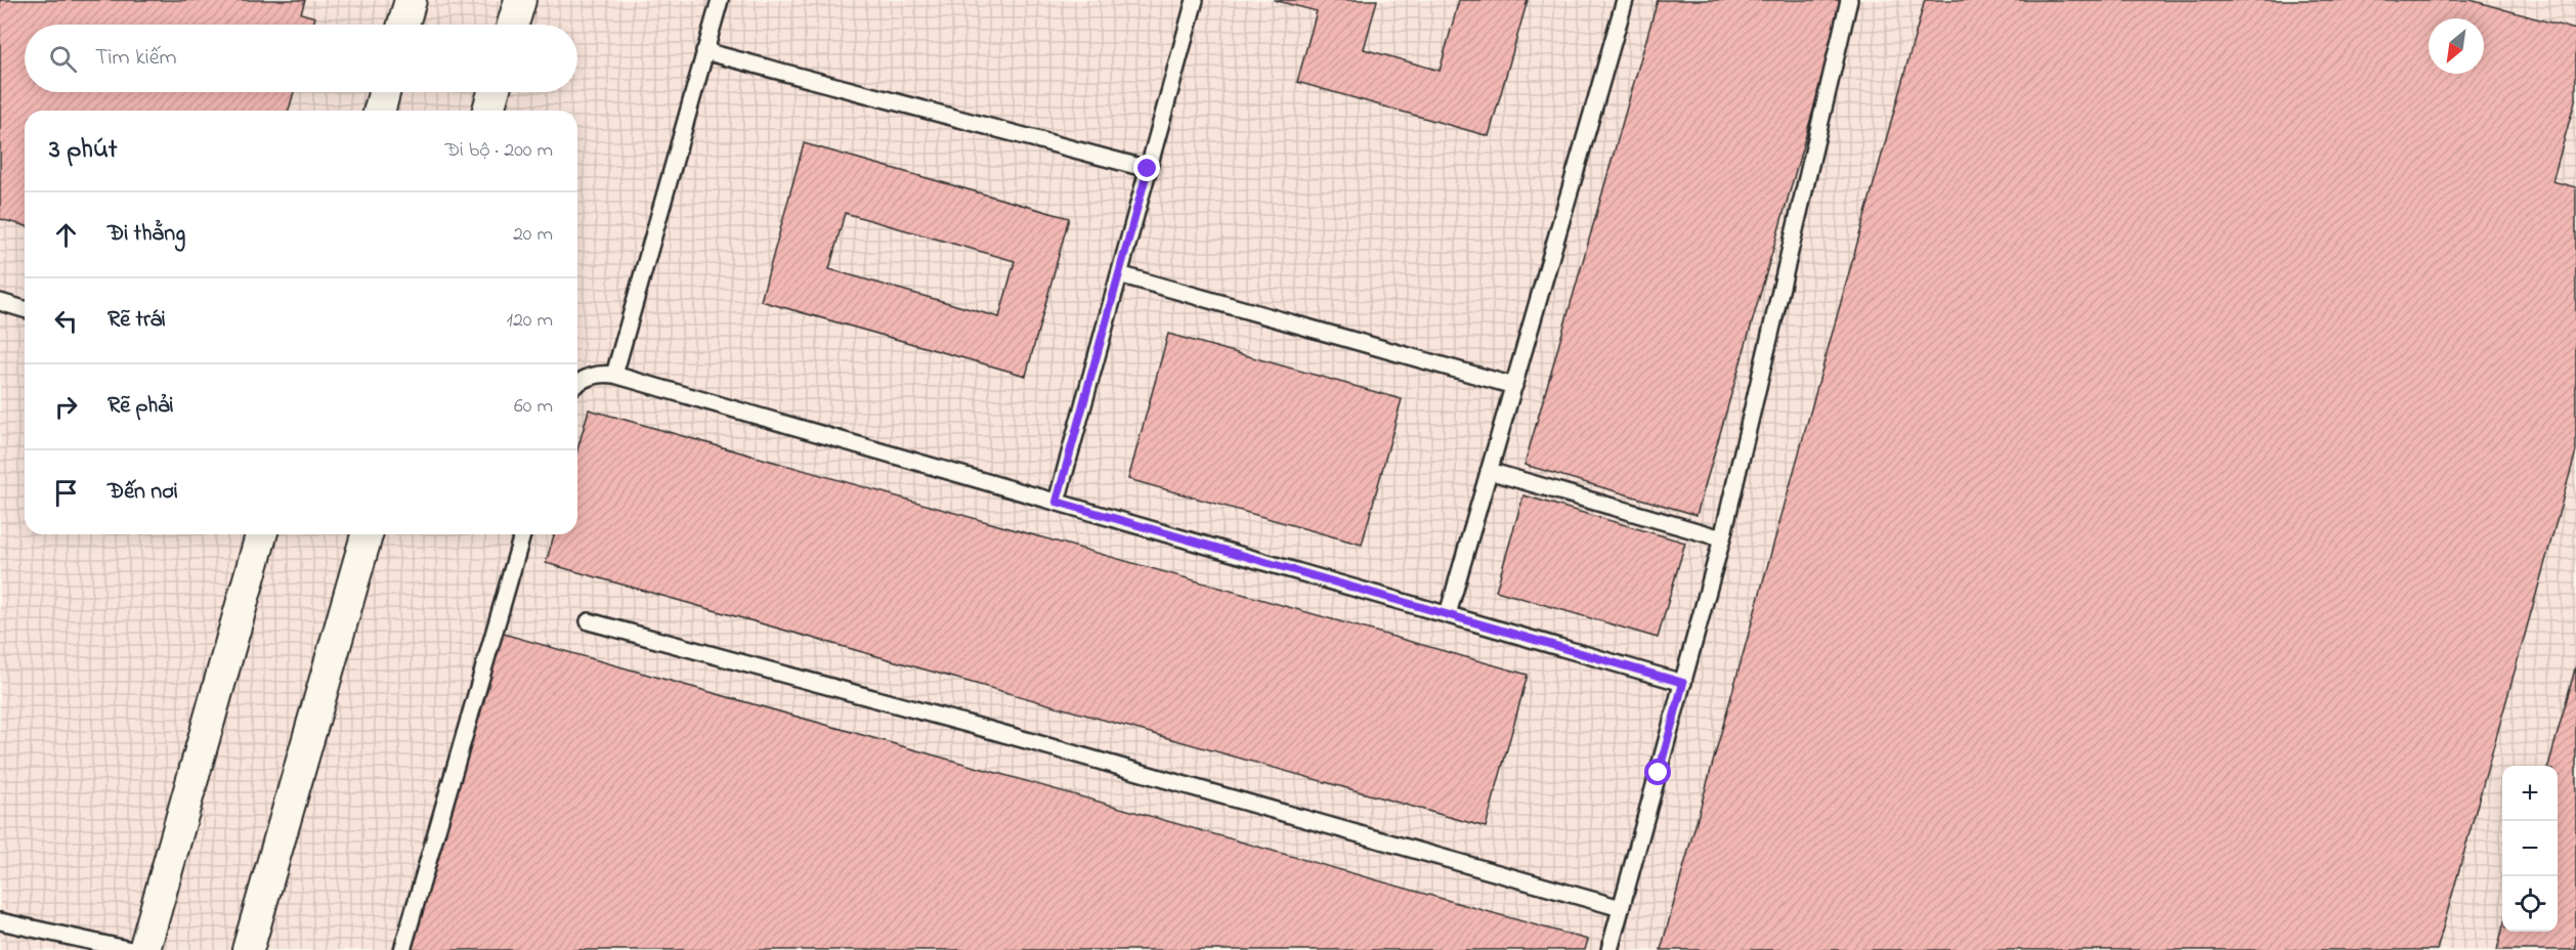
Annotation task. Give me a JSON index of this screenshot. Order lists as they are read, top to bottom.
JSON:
{
  "north": "bottom left",
  "page": {
    "search": "Tìm kiếm",
    "heading": ["3 phút", "Đi bộ · 200 m"],
    "list": [
      ["Đi thẳng", "20 m"],
      ["Rẽ trái", "120 m"],
      ["Rẽ phải", "60 m"],
      "Đến nơi"
    ],
    "map_buttons": ["+", "−"]
  }
}
